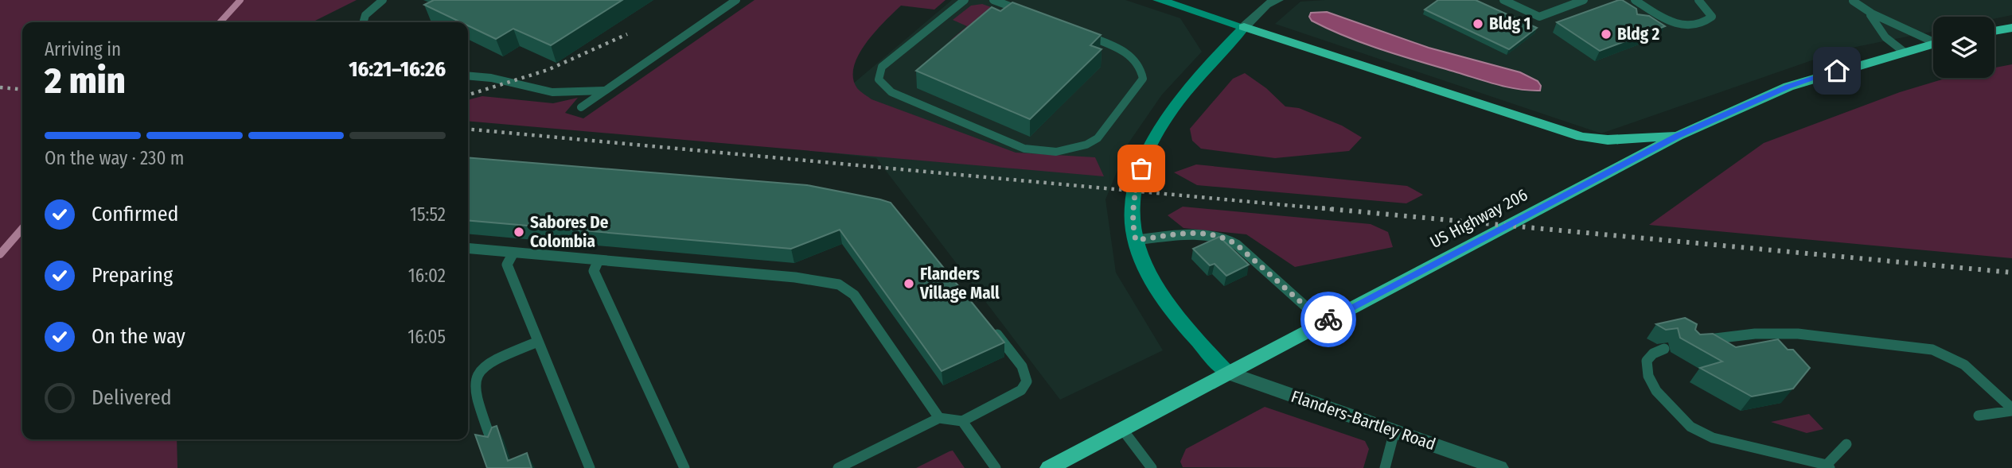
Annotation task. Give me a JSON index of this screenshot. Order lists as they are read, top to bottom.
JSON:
{
  "streets": {
    "highway": ["US Highway 206"],
    "street": ["Flanders-Bartley Road"]
  },
  "crossings": [
    ["US Highway 206", "Flanders-Bartley Road"]
  ],
  "places": [
    "Bldg 1",
    "Bldg 2",
    "Sabores De Colombia",
    "Flanders Village Mall"
  ],
  "page": {
    "heading": ["2 min", "Arriving in", "16:21–16:26"],
    "bar": "On the way · 230 m",
    "list": [
      ["Confirmed", "15:52"],
      ["Preparing", "16:02"],
      ["On the way", "16:05"],
      "Delivered"
    ]
  }
}
